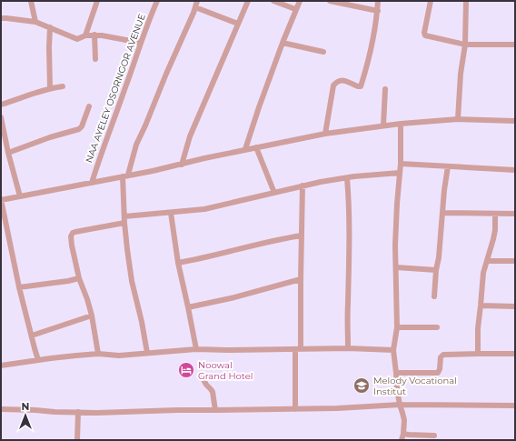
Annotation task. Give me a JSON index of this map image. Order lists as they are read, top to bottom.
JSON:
{
  "streets": {
    "street": ["NAA AYELEY OSORNGOR AVENUE"]
  },
  "places": {
    "hotel": ["Noowal Grand Hotel"],
    "school or university": ["Melody Vocational Institut"]
  },
  "north": "top"
}
